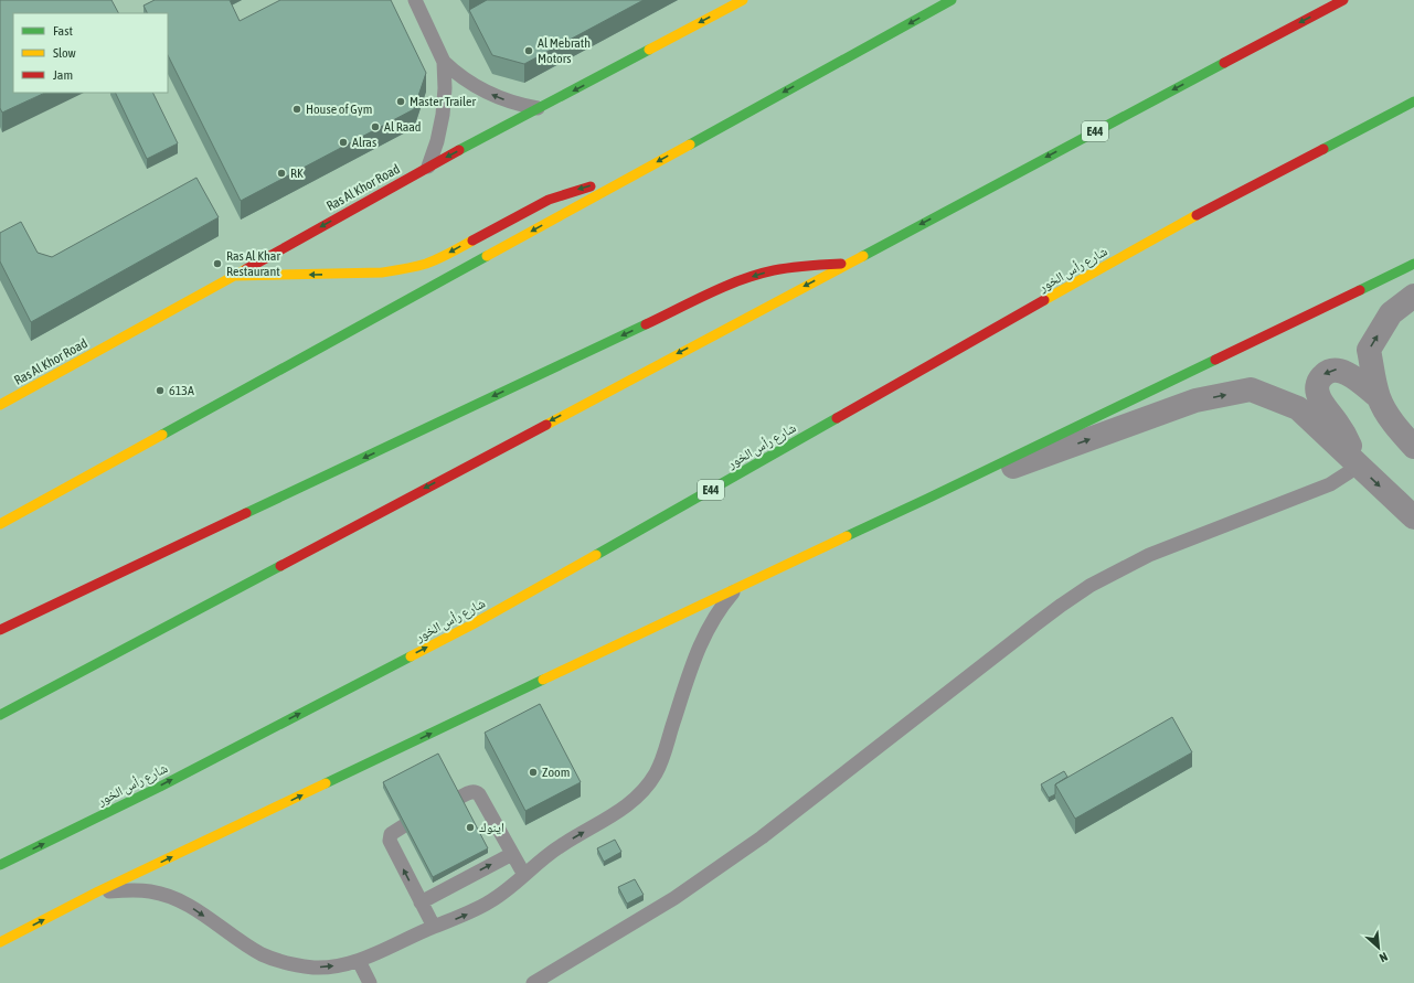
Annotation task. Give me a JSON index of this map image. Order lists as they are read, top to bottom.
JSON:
{
  "streets": {
    "main road": ["E44", "Ras Al Khor Road", "شارع رأس الخور"]
  },
  "places": [
    "Al Mebrath Motors",
    "Master Trailer",
    "House of Gym",
    "Al Raad",
    "Alras",
    "RK",
    "Ras Al Khar Restaurant",
    "613A",
    "Zoom",
    "اينوك"
  ],
  "legend": ["Fast", "Slow", "Jam"],
  "north": "bottom right"
}
